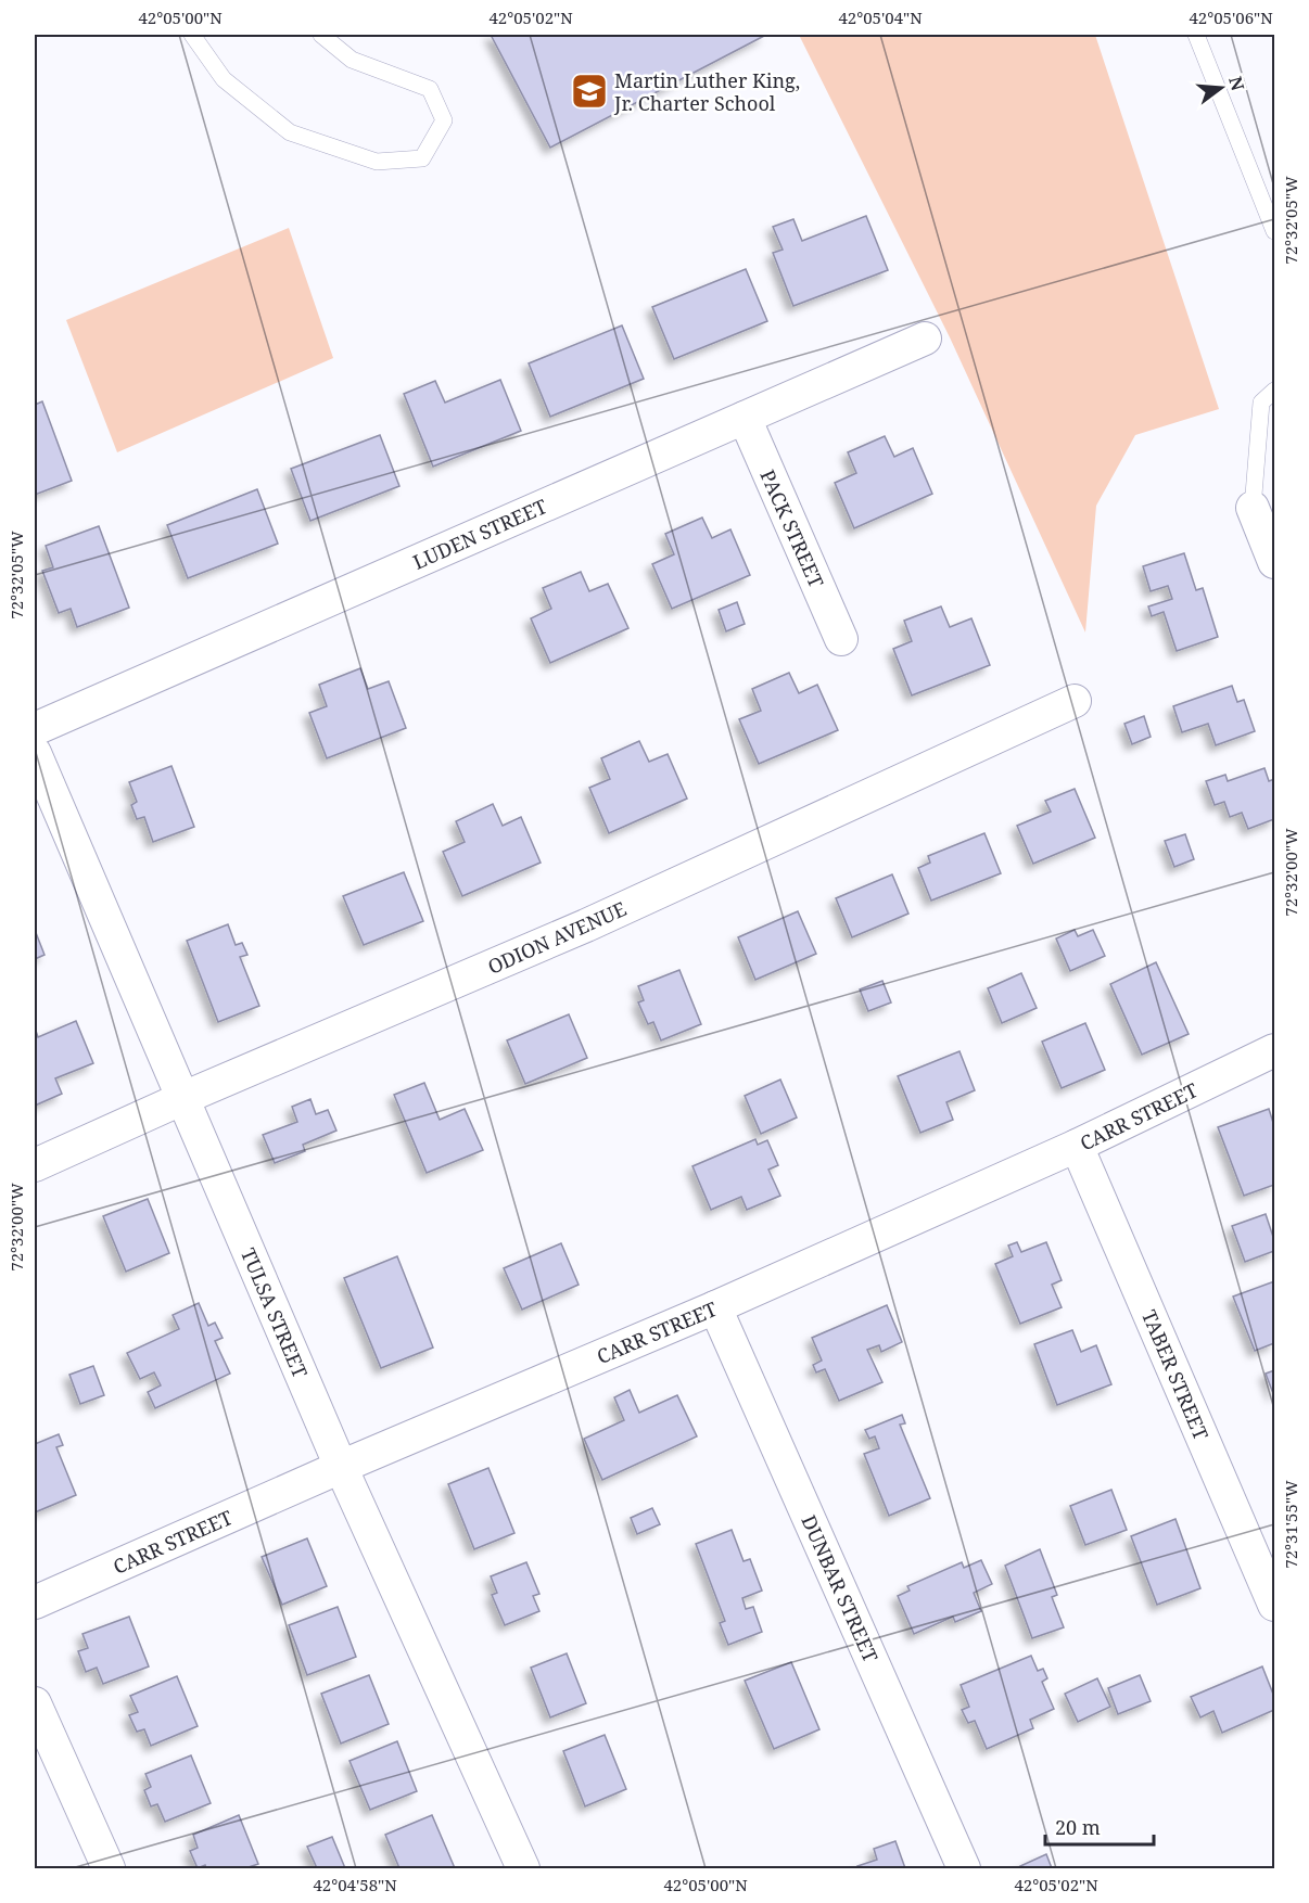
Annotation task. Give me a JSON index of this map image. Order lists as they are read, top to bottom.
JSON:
{
  "streets": {
    "street": [
      "PACK STREET",
      "LUDEN STREET",
      "ODION AVENUE",
      "CARR STREET",
      "TULSA STREET",
      "TABER STREET",
      "DUNBAR STREET"
    ]
  },
  "crossings": [
    ["PACK STREET", "LUDEN STREET"],
    ["ODION AVENUE", "TULSA STREET"],
    ["CARR STREET", "TULSA STREET"],
    ["CARR STREET", "TABER STREET"],
    ["CARR STREET", "DUNBAR STREET"]
  ],
  "places": {
    "school or university": ["Martin Luther King, Jr. Charter School"]
  },
  "scale_bar": "20 m",
  "north": "right",
  "coordinates": [
    "42°05'00\"N",
    "42°05'02\"N",
    "42°05'04\"N",
    "42°05'06\"N",
    "72°32'05\"W",
    "72°32'00\"W",
    "72°31'55\"W",
    "42°04'58\"N"
  ]
}
